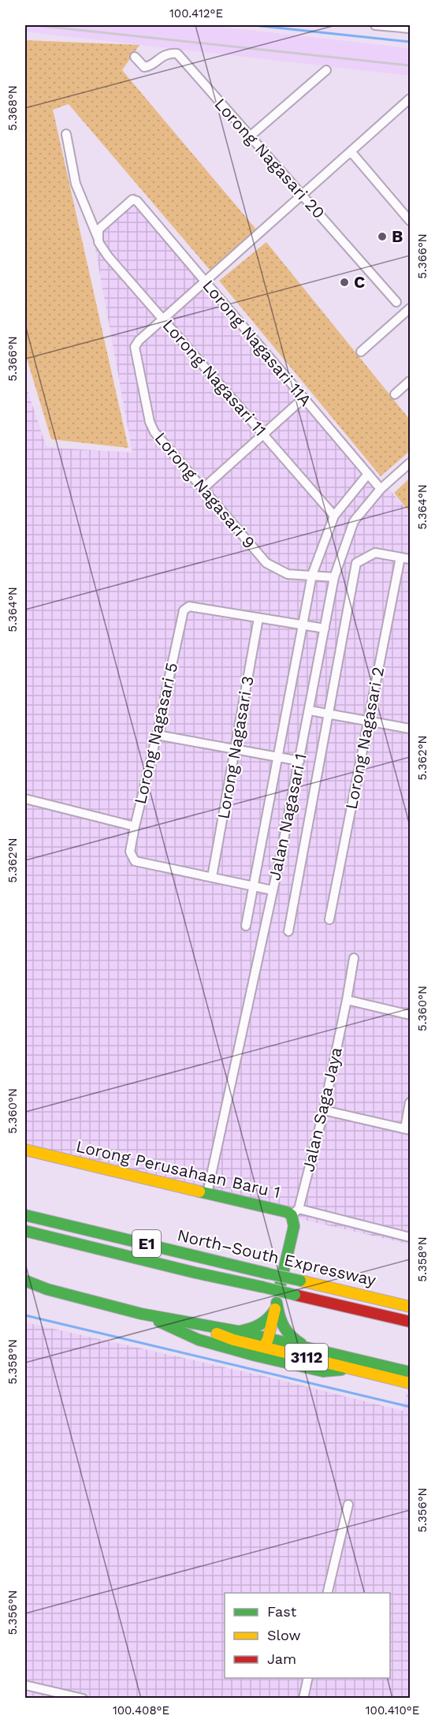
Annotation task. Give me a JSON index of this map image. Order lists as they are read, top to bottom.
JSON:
{
  "streets": {
    "main road": [
      "Lorong Perusahaan Baru 1",
      "E1",
      "North–South Expressway",
      "3112"
    ],
    "street": [
      "Lorong Nagasari 20",
      "Lorong Nagasari 11A",
      "Lorong Nagasari 11",
      "Lorong Nagasari 9",
      "Lorong Nagasari 5",
      "Lorong Nagasari 2",
      "Lorong Nagasari 3",
      "Jalan Nagasari 1",
      "Jalan Saga Jaya"
    ]
  },
  "crossings": [
    ["Lorong Nagasari 11A", "Lorong Nagasari 11"],
    ["Lorong Nagasari 11A", "Jalan Nagasari 1"],
    ["Lorong Nagasari 11", "Lorong Nagasari 9"],
    ["Lorong Nagasari 11", "Jalan Nagasari 1"],
    ["Lorong Nagasari 9", "Jalan Nagasari 1"],
    ["Lorong Nagasari 5", "Lorong Nagasari 3"],
    ["Jalan Nagasari 1", "Lorong Perusahaan Baru 1"],
    ["Jalan Saga Jaya", "Lorong Perusahaan Baru 1"],
    ["Lorong Perusahaan Baru 1", "3112"]
  ],
  "places": ["B", "C"],
  "legend": ["Fast", "Slow", "Jam"],
  "coordinates": [
    "100.412°E",
    "5.368°N",
    "5.366°N",
    "5.364°N",
    "5.362°N",
    "5.360°N",
    "5.358°N",
    "5.356°N",
    "100.408°E",
    "100.410°E"
  ]
}
